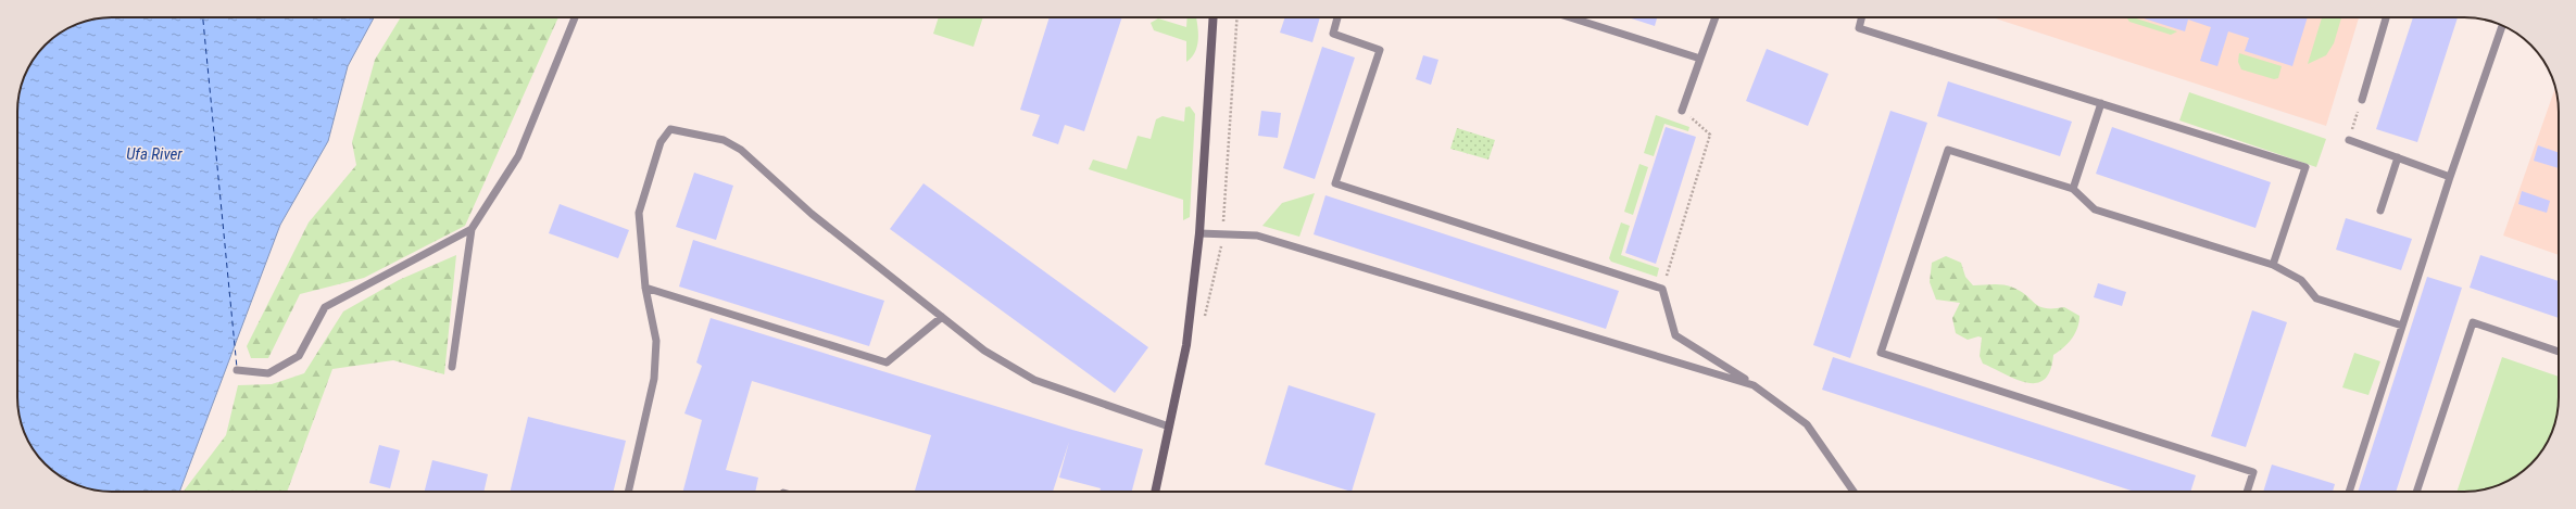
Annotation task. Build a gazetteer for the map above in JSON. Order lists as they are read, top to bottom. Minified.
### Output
{"water":["Ufa River"]}
